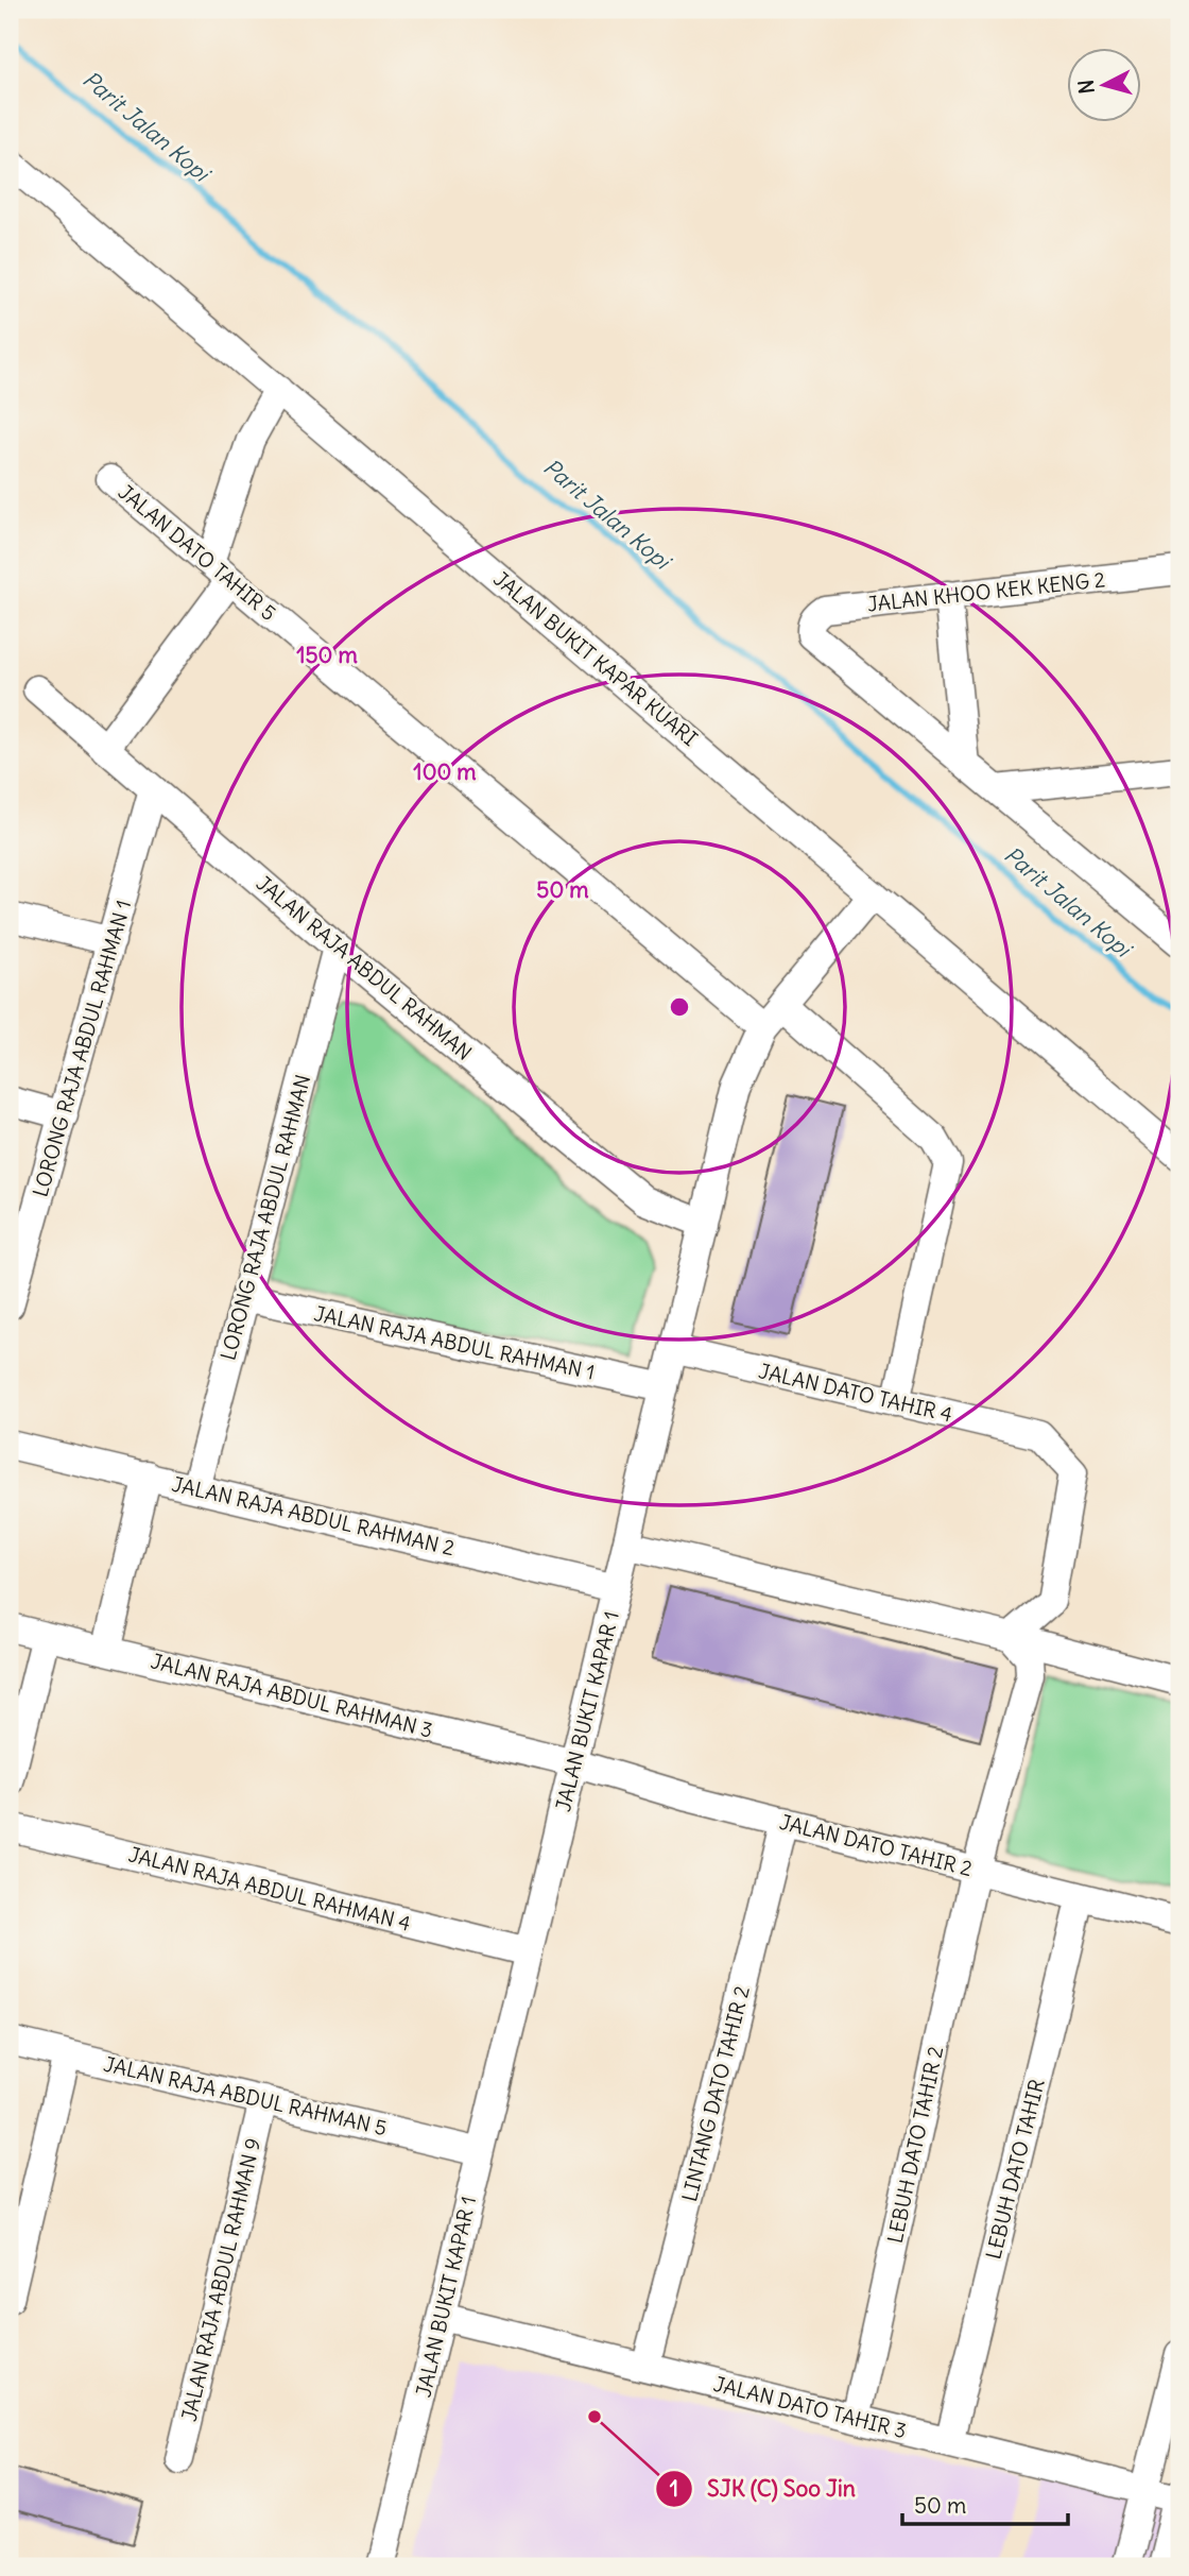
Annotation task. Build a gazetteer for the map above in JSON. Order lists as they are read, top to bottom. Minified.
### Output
{"streets":{"street":["JALAN DATO TAHIR 5","JALAN KHOO KEK KENG 2","JALAN BUKIT KAPAR KUARI","JALAN RAJA ABDUL RAHMAN","LORONG RAJA ABDUL RAHMAN 1","LORONG RAJA ABDUL RAHMAN","JALAN RAJA ABDUL RAHMAN 1","JALAN DATO TAHIR 4","JALAN RAJA ABDUL RAHMAN 2","JALAN RAJA ABDUL RAHMAN 3","JALAN BUKIT KAPAR 1","JALAN DATO TAHIR 2","JALAN RAJA ABDUL RAHMAN 4","LINTANG DATO TAHIR 2","JALAN RAJA ABDUL RAHMAN 5","LEBUH DATO TAHIR 2","LEBUH DATO TAHIR","JALAN RAJA ABDUL RAHMAN 9","JALAN DATO TAHIR 3"]},"crossings":[["JALAN DATO TAHIR 5","JALAN BUKIT KAPAR 1"],["JALAN BUKIT KAPAR KUARI","JALAN BUKIT KAPAR 1"],["JALAN RAJA ABDUL RAHMAN","LORONG RAJA ABDUL RAHMAN 1"],["JALAN RAJA ABDUL RAHMAN","LORONG RAJA ABDUL RAHMAN"],["JALAN RAJA ABDUL RAHMAN","JALAN BUKIT KAPAR 1"],["LORONG RAJA ABDUL RAHMAN","JALAN RAJA ABDUL RAHMAN 1"],["LORONG RAJA ABDUL RAHMAN","JALAN RAJA ABDUL RAHMAN 2"],["JALAN RAJA ABDUL RAHMAN 1","JALAN BUKIT KAPAR 1"],["JALAN DATO TAHIR 4","JALAN BUKIT KAPAR 1"],["JALAN DATO TAHIR 4","LEBUH DATO TAHIR 2"],["JALAN RAJA ABDUL RAHMAN 2","JALAN BUKIT KAPAR 1"],["JALAN RAJA ABDUL RAHMAN 3","JALAN BUKIT KAPAR 1"],["JALAN RAJA ABDUL RAHMAN 3","JALAN DATO TAHIR 2"],["JALAN BUKIT KAPAR 1","JALAN DATO TAHIR 2"],["JALAN BUKIT KAPAR 1","JALAN RAJA ABDUL RAHMAN 4"],["JALAN BUKIT KAPAR 1","JALAN RAJA ABDUL RAHMAN 5"],["JALAN BUKIT KAPAR 1","JALAN DATO TAHIR 3"],["JALAN DATO TAHIR 2","LINTANG DATO TAHIR 2"],["JALAN DATO TAHIR 2","LEBUH DATO TAHIR 2"],["JALAN DATO TAHIR 2","LEBUH DATO TAHIR"],["LINTANG DATO TAHIR 2","JALAN DATO TAHIR 3"],["JALAN RAJA ABDUL RAHMAN 5","JALAN RAJA ABDUL RAHMAN 9"],["LEBUH DATO TAHIR 2","JALAN DATO TAHIR 3"],["LEBUH DATO TAHIR","JALAN DATO TAHIR 3"]],"water":["Parit Jalan Kopi"],"places":["SJK (C) Soo Jin"],"scale_bar":"50 m","north":"left","rings":["150 m","100 m","50 m"]}
